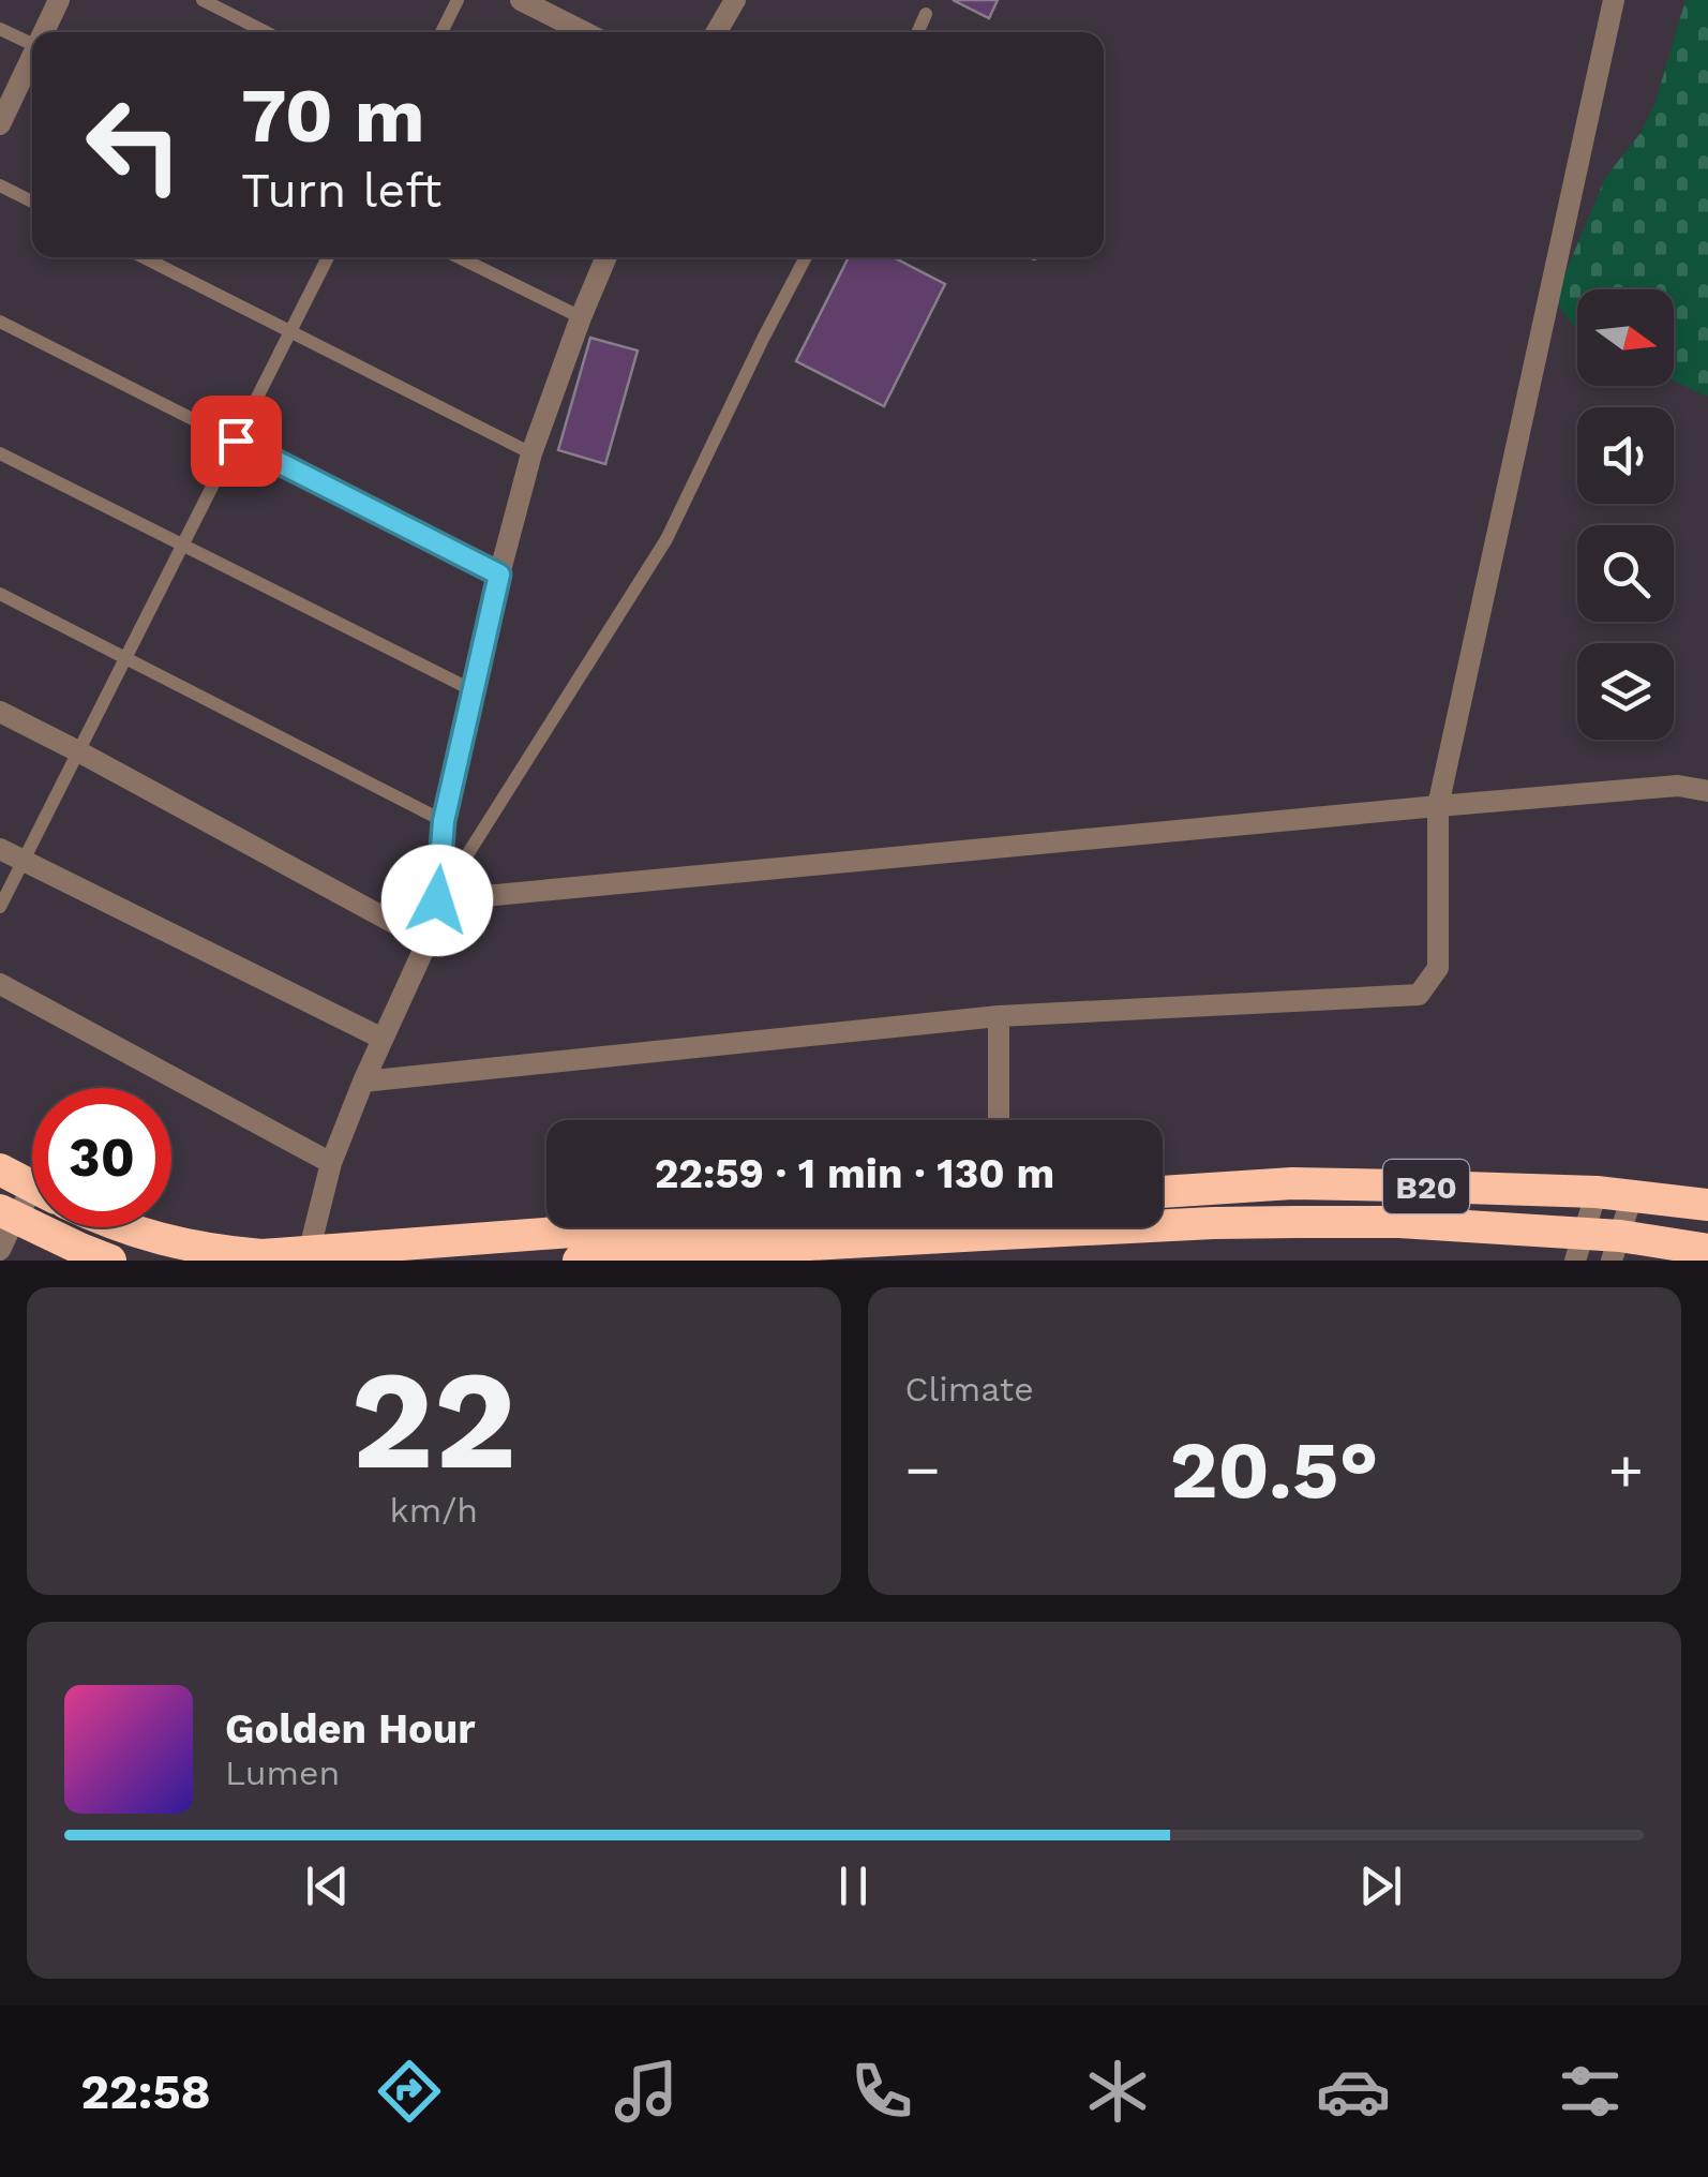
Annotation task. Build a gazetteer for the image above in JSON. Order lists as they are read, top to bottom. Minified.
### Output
{"streets":{"highway":["B20"]},"north":"right","page":{"turn":["70 m","Turn left"],"limit":"30","trip":"22:59 · 1 min · 130 m","tile":[["22","km/h"],"Climate"],"heat":["−","20.5°","+"],"song":["Golden Hour","Lumen"],"tabs":"22:58"}}
